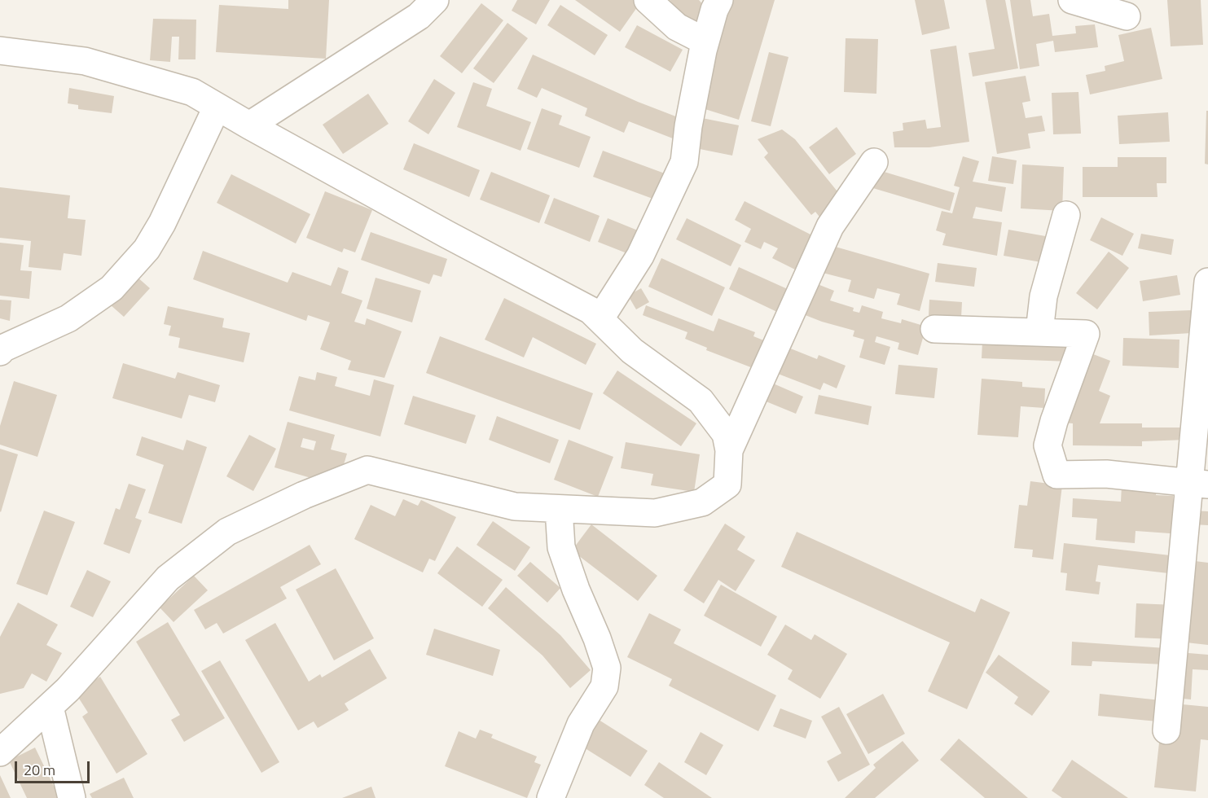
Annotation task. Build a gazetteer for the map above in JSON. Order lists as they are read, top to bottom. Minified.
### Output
{"scale_bar":"20 m"}
